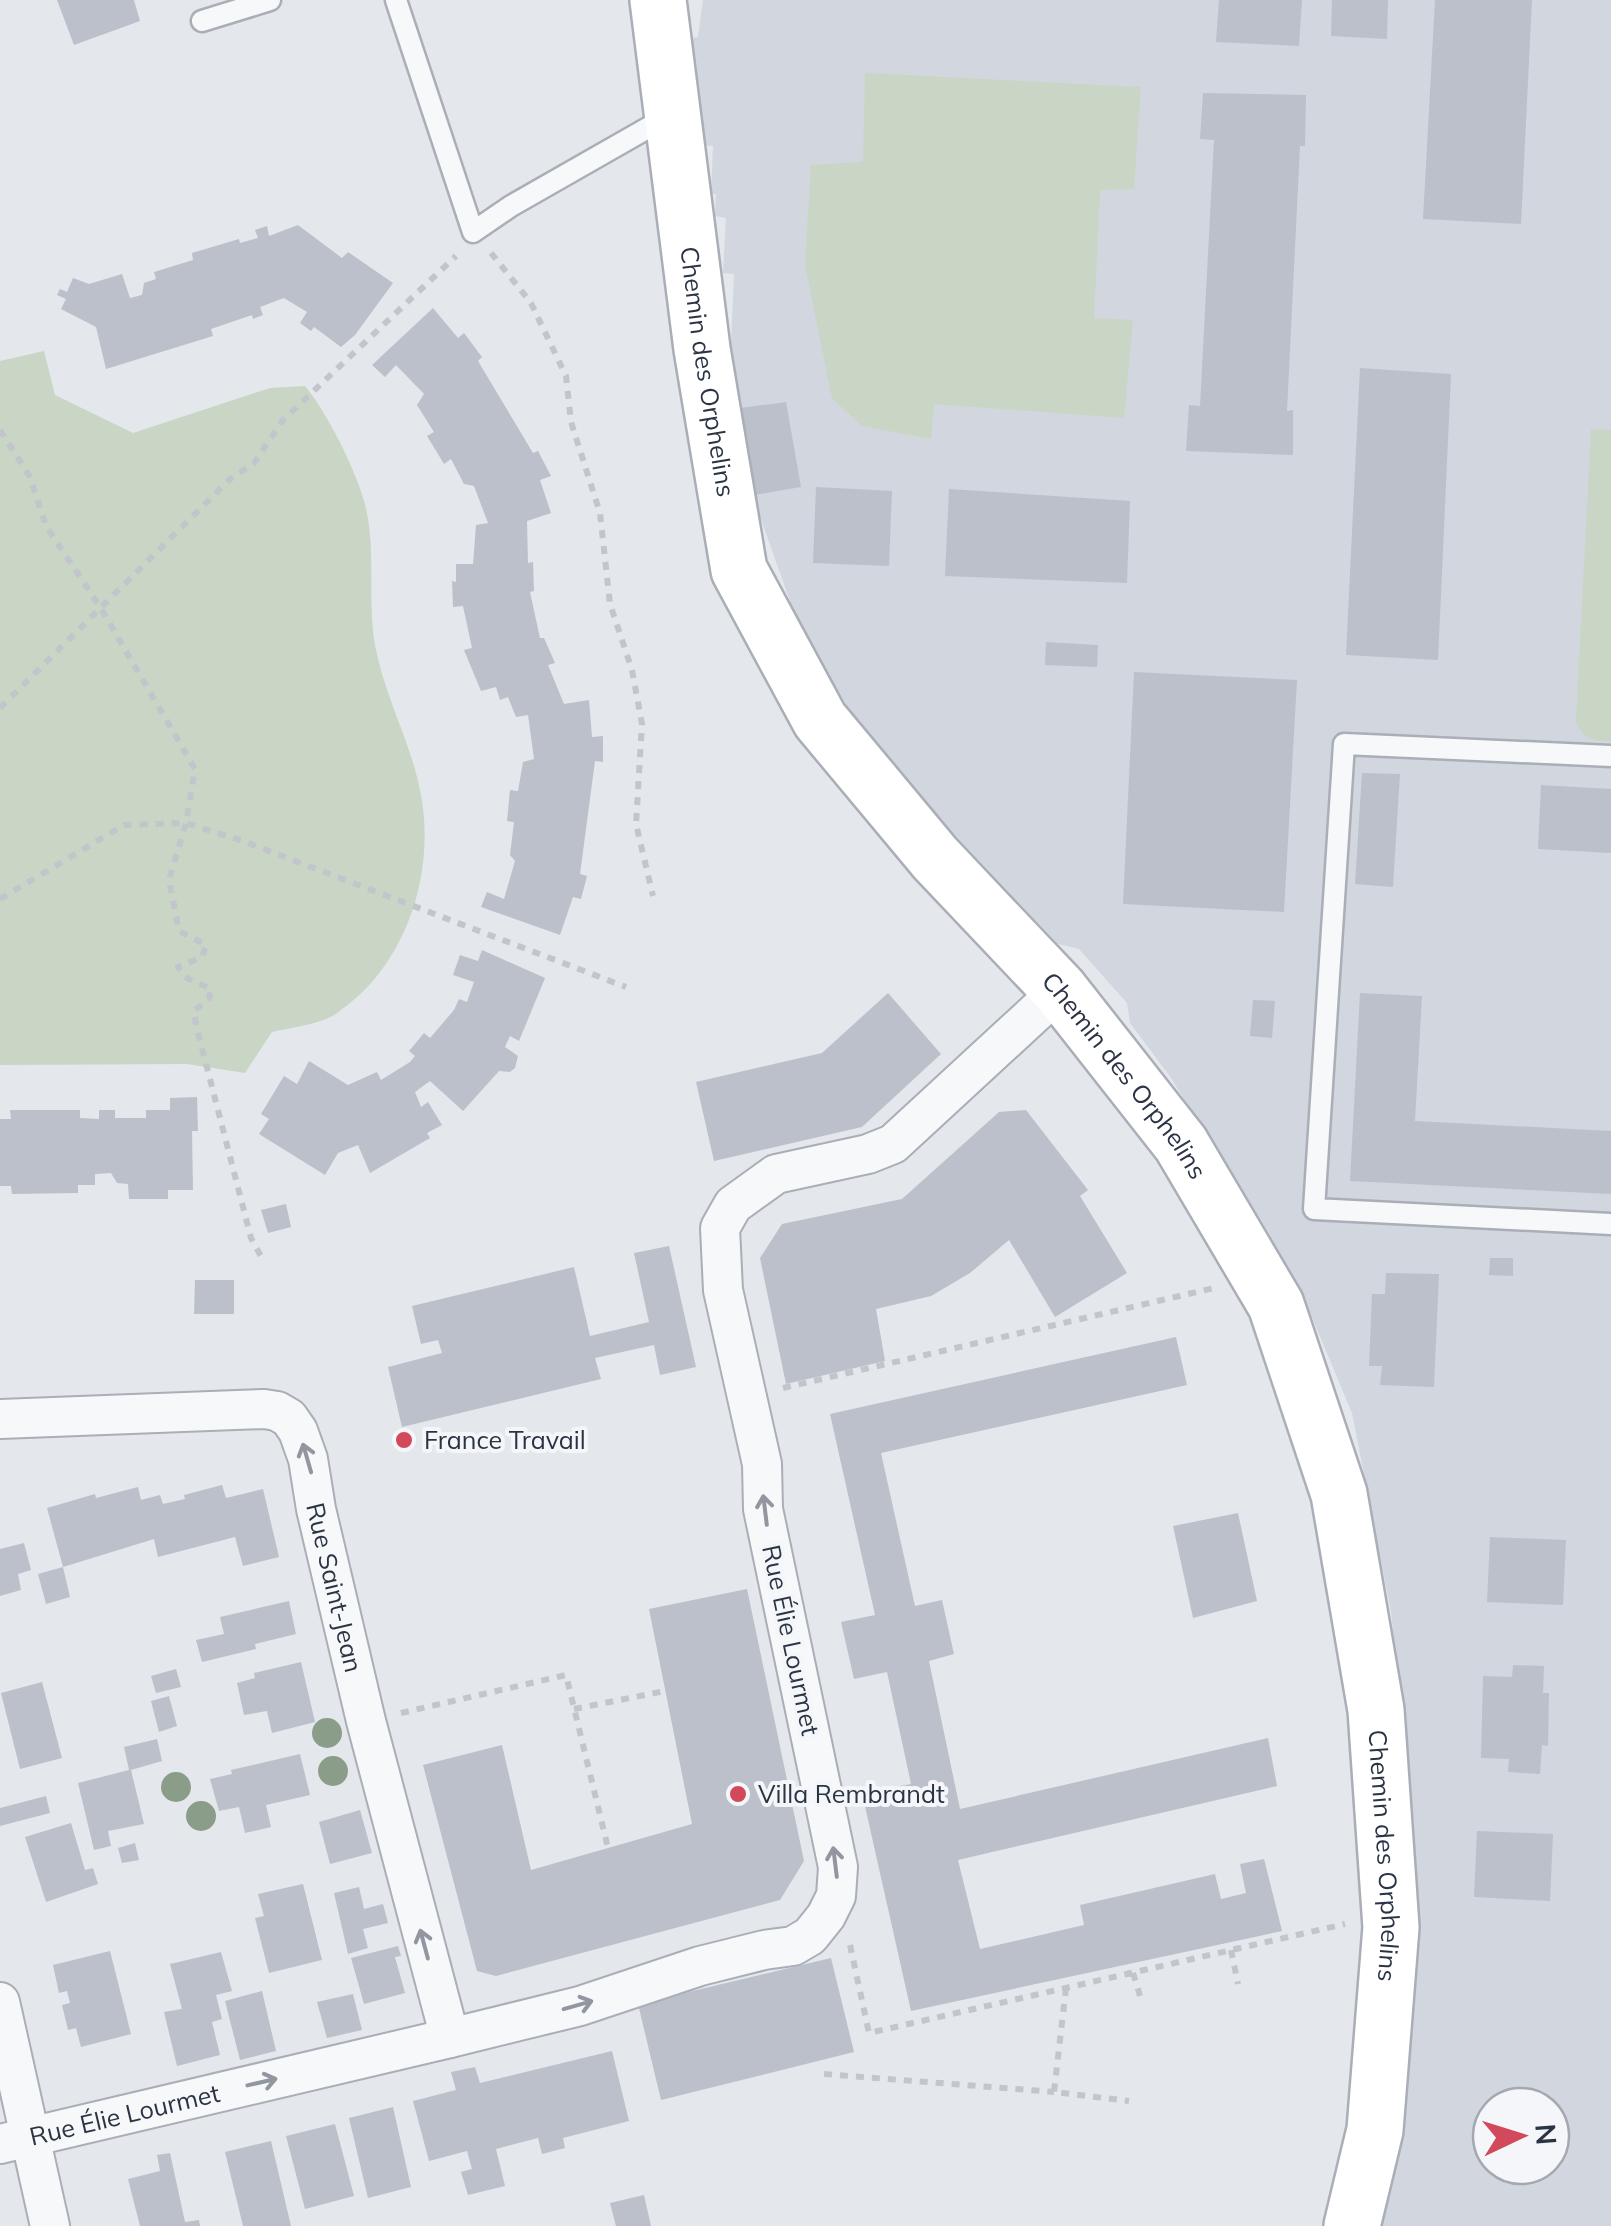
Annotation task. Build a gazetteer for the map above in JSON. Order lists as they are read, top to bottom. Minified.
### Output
{"streets":{"street":["Chemin des Orphelins","Rue Saint-Jean","Rue Élie Lourmet"]},"crossings":[["Chemin des Orphelins","Rue Élie Lourmet"],["Rue Saint-Jean","Rue Élie Lourmet"]],"one_way":["Rue Saint-Jean"],"places":["France Travail","Villa Rembrandt"],"north":"right"}
